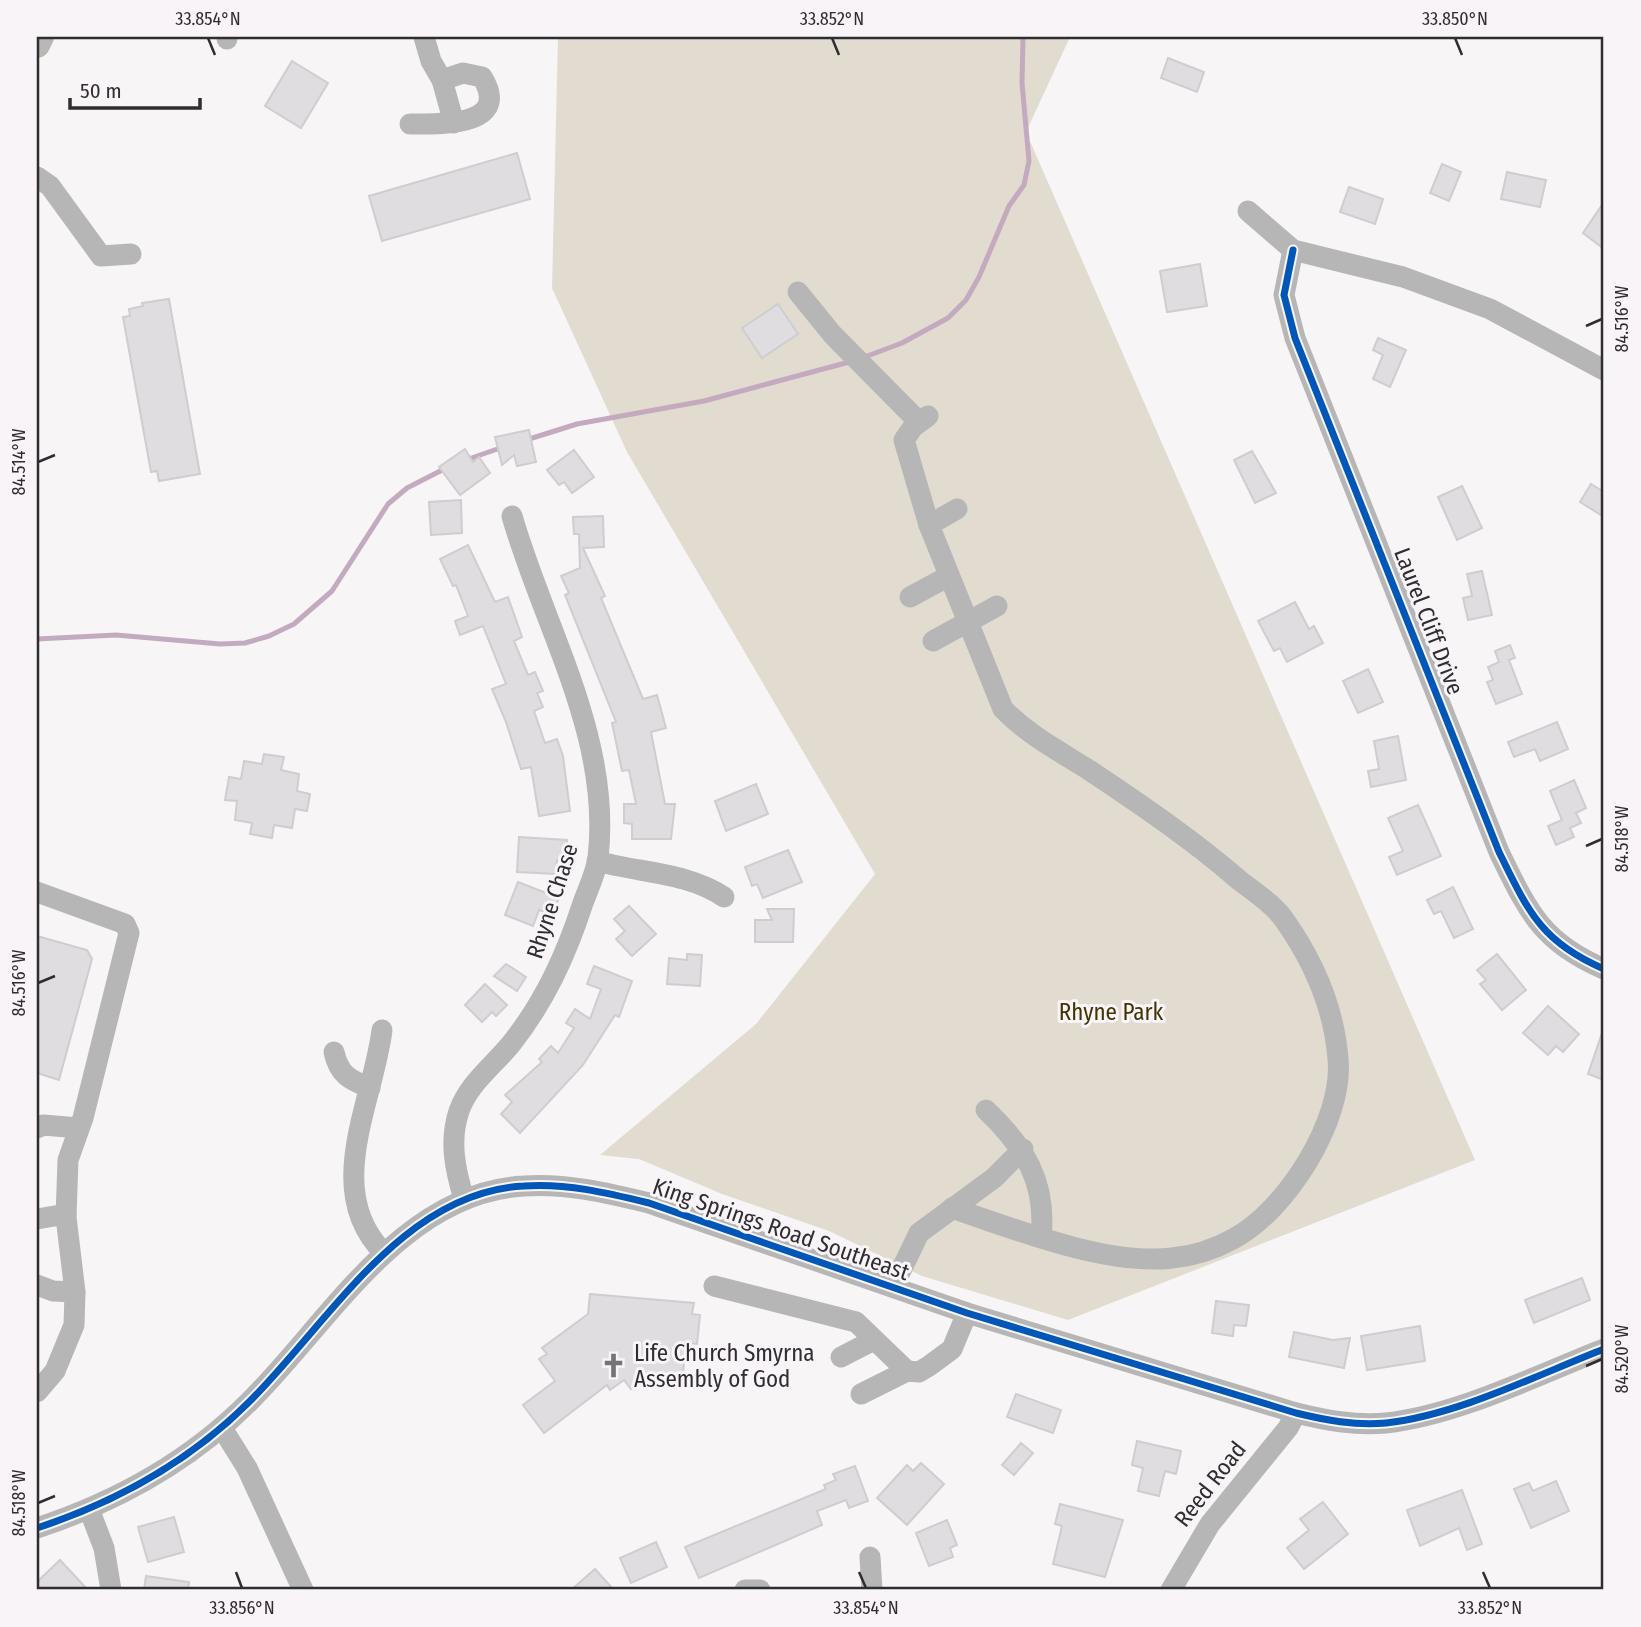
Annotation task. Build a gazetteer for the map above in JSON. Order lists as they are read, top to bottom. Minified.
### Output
{"streets":{"street":["Laurel Cliff Drive","Rhyne Chase","King Springs Road Southeast","Reed Road"]},"crossings":[["Rhyne Chase","King Springs Road Southeast"],["King Springs Road Southeast","Reed Road"]],"parks":["Rhyne Park"],"places":{"church":["Life Church Smyrna Assembly of God"]},"scale_bar":"50 m","coordinates":["33.854°N","33.852°N","33.850°N","84.516°W","84.514°W","84.518°W","84.520°W","33.856°N"]}
